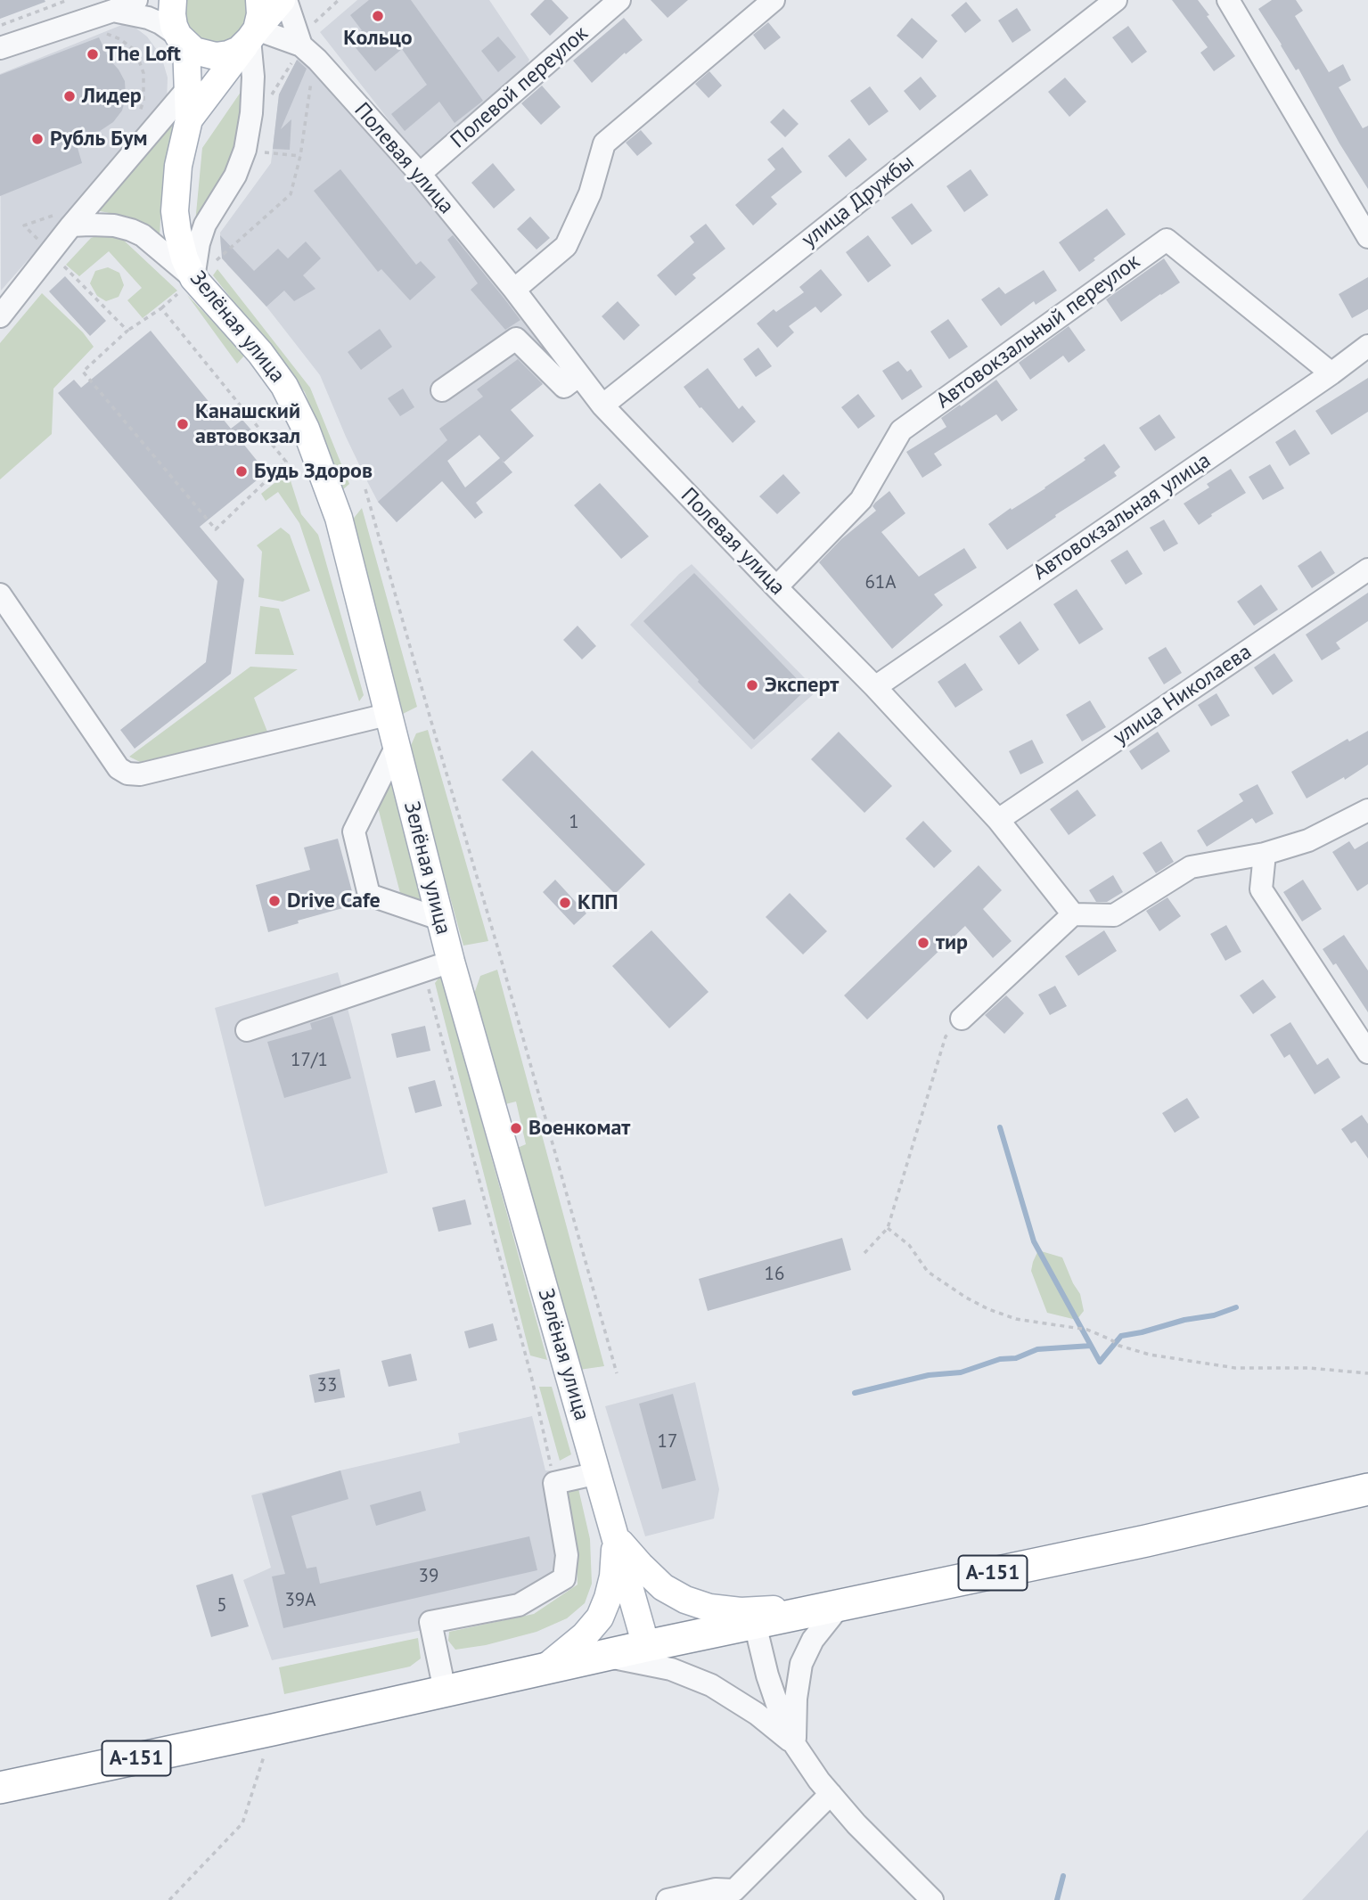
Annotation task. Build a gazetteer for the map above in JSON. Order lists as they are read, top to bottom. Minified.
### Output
{"streets":{"highway":["А-151"],"main road":["Зелёная улица"],"street":["Полевой переулок","Полевая улица","улица Дружбы","Автовокзальный переулок","Автовокзальная улица","улица Николаева"]},"crossings":[["Полевой переулок","Полевая улица"],["Полевая улица","улица Дружбы"],["Полевая улица","Зелёная улица"],["Полевая улица","Автовокзальный переулок"],["Полевая улица","Автовокзальная улица"],["Полевая улица","улица Николаева"],["Зелёная улица","А-151"],["Автовокзальный переулок","Автовокзальная улица"]],"places":["Кольцо","The Loft","Лидер","Рубль Бум","Канашский автовокзал","Будь Здоров","Эксперт","Drive Cafe","КПП","тир","Военкомат"],"house_numbers":["61А","1","17/1","16","33","17","39","39А","5"]}
